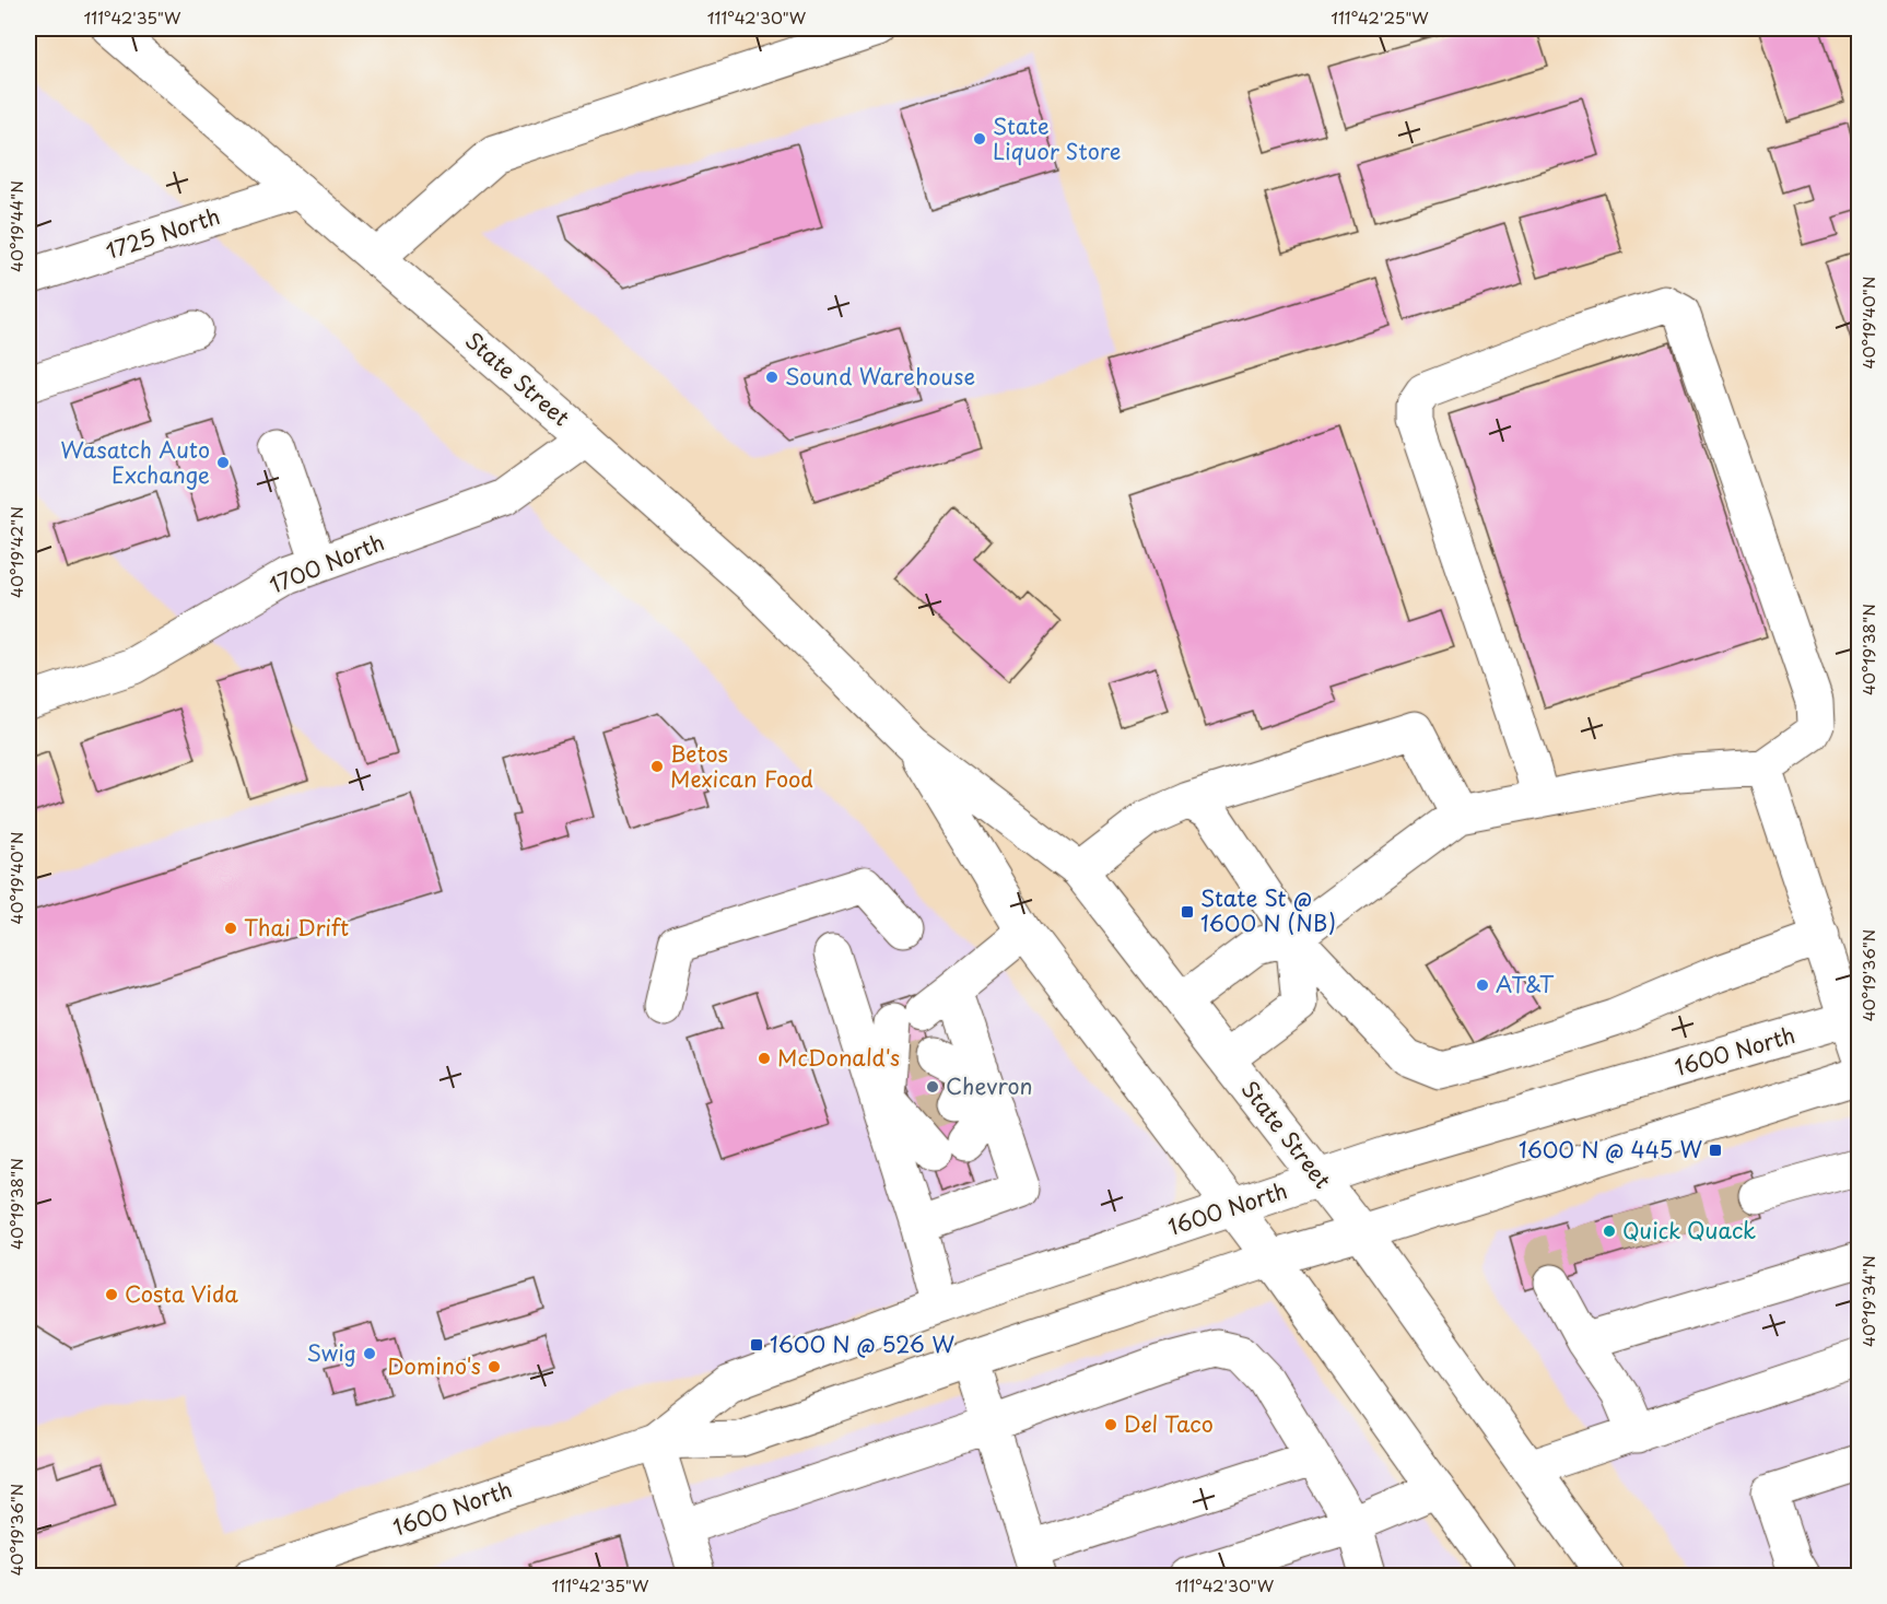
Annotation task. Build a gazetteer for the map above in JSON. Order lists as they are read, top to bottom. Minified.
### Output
{"streets":{"main road":["1725 North","State Street","1700 North","1600 North"]},"crossings":[["1725 North","State Street"],["State Street","1700 North"],["State Street","1600 North"]],"places":{"other":["State Liquor Store","Sound Warehouse","Wasatch Auto Exchange","Betos Mexican Food","Thai Drift","AT&T","McDonald's","Chevron","Quick Quack","Costa Vida","Swig","Domino's","Del Taco"],"transit":["State St @ 1600 N (NB)","1600 N @ 445 W","1600 N @ 526 W"]},"coordinates":["111°42'35\"W","111°42'30\"W","111°42'25\"W","40°19'44\"N","40°19'40\"N","40°19'42\"N","40°19'38\"N","40°19'36\"N","40°19'34\"N"]}
